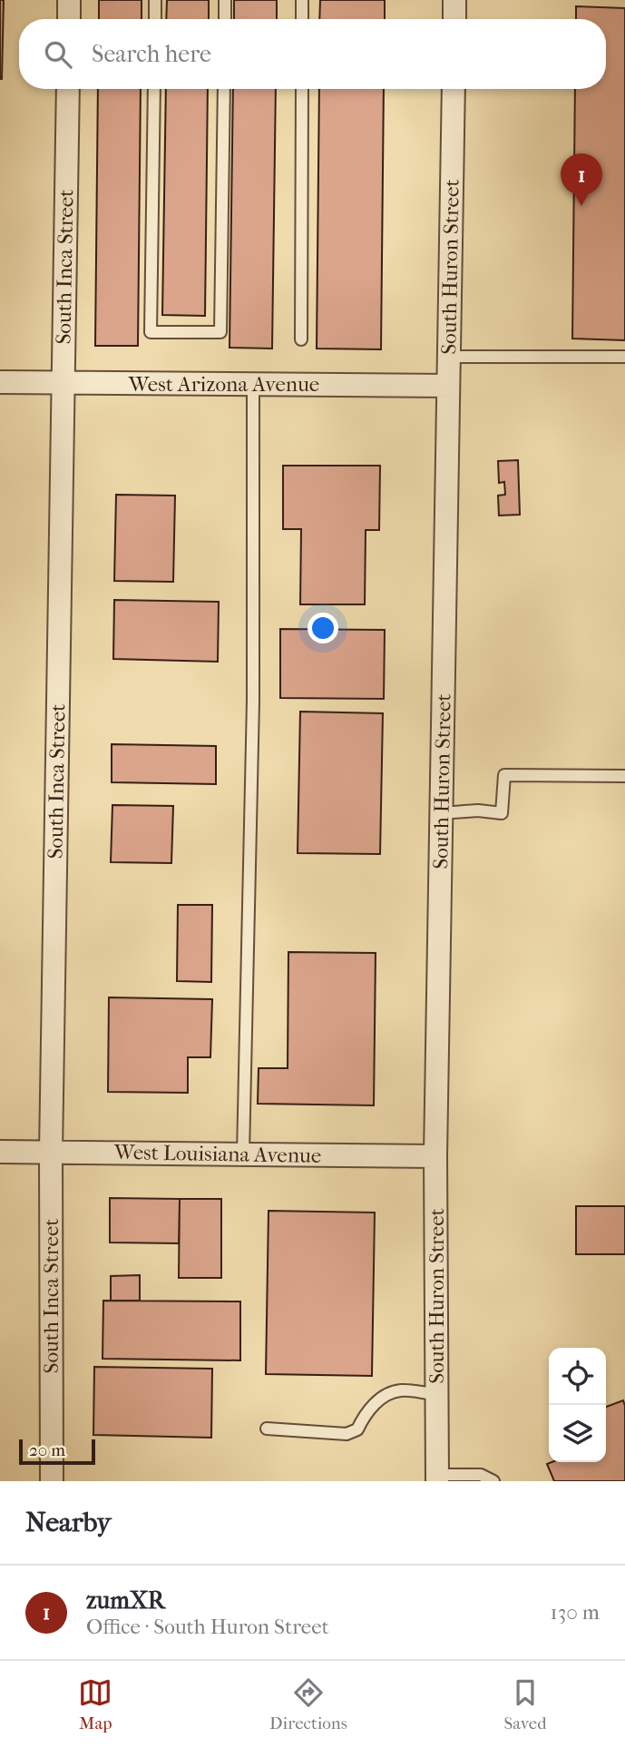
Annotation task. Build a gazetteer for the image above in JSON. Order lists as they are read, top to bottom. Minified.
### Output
{"streets":{"street":["South Inca Street","South Huron Street","West Arizona Avenue","West Louisiana Avenue"]},"crossings":[["South Inca Street","West Arizona Avenue"],["South Inca Street","West Louisiana Avenue"],["South Huron Street","West Arizona Avenue"],["South Huron Street","West Louisiana Avenue"]],"scale_bar":"20 m","page":{"search":"Search here","pins":"1","scale":"20 m","heading":"Nearby","list":[{"mark":"1","name":"zumXR","note":"Office · South Huron Street","value":"130 m"}],"nav":["Map","Directions","Saved"]}}
